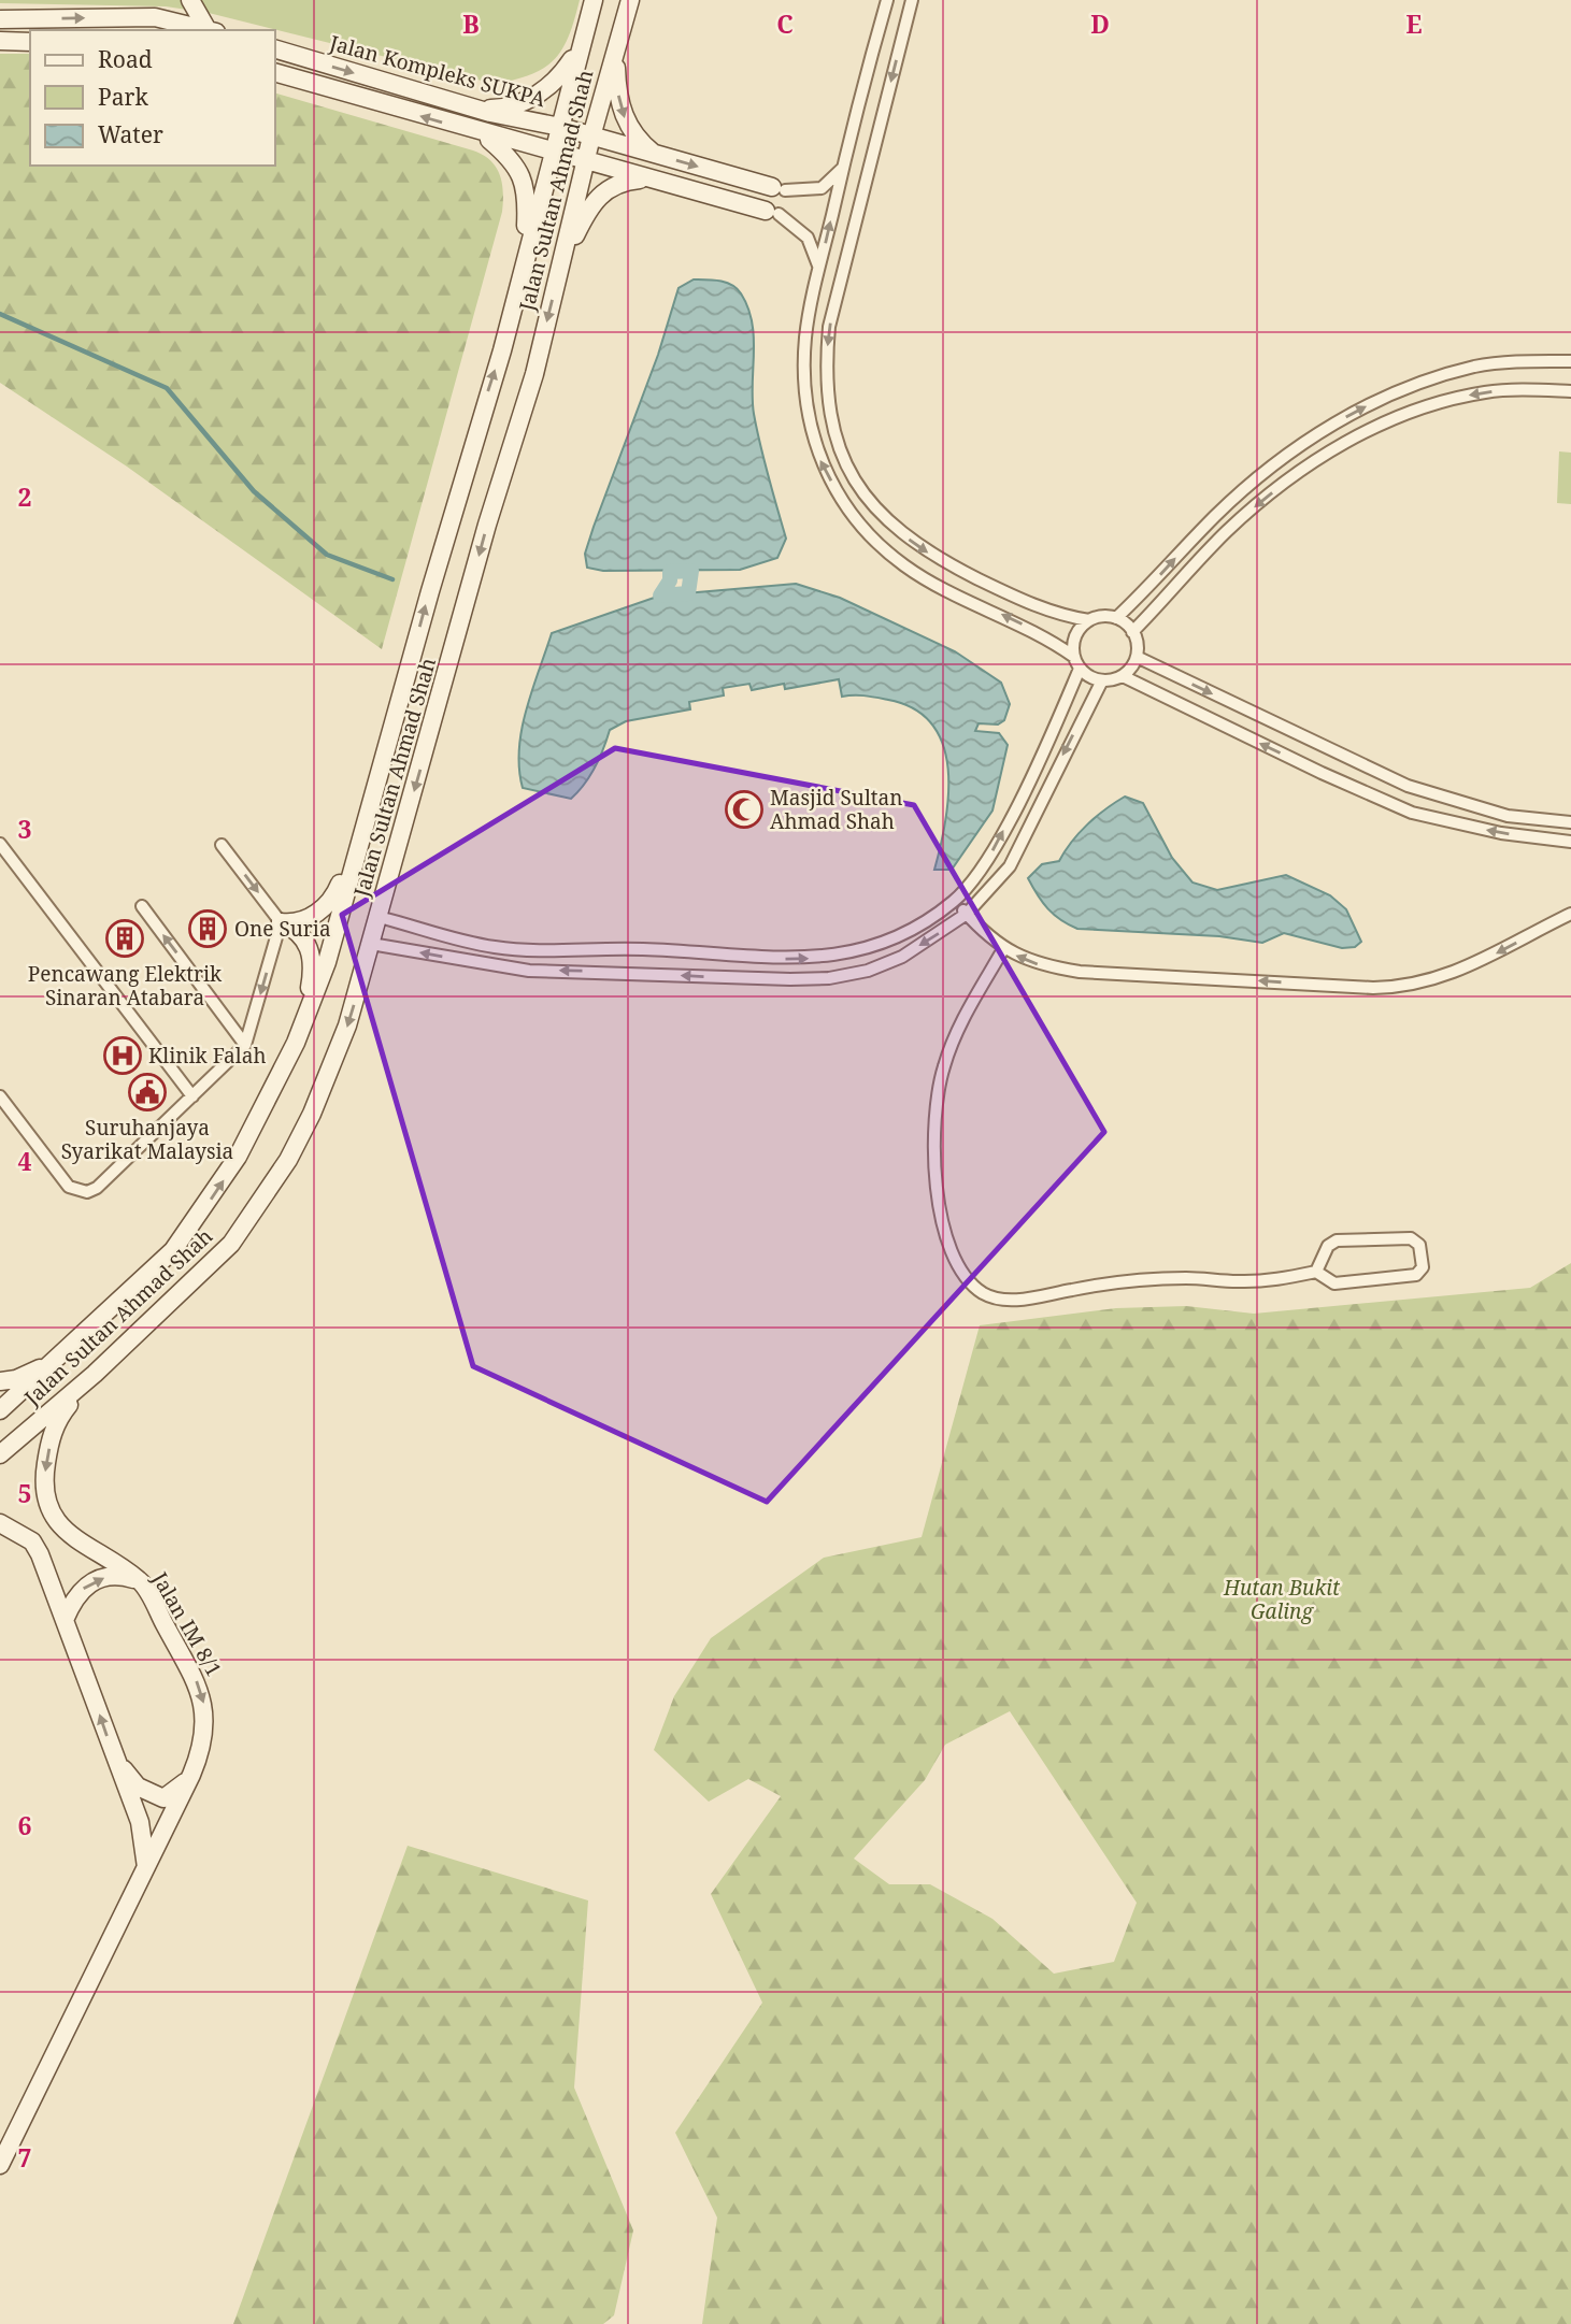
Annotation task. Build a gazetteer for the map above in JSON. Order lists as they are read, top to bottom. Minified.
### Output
{"streets":{"main road":["Jalan Kompleks SUKPA","Jalan Sultan Ahmad Shah","Jalan IM 8/1"]},"crossings":[["Jalan Kompleks SUKPA","Jalan Sultan Ahmad Shah"],["Jalan Sultan Ahmad Shah","Jalan IM 8/1"]],"one_way":["Jalan IM 8/1"],"parks":["Hutan Bukit Galing"],"places":{"mosque":["Masjid Sultan Ahmad Shah"],"building":["One Suria","Pencawang Elektrik Sinaran Atabara"],"hospital":["Klinik Falah"],"public building":["Suruhanjaya Syarikat Malaysia"]},"legend":["Road","Park","Water"],"grid":{"columns":["B","C","D","E"],"rows":["2","3","4","5","6","7"]}}
